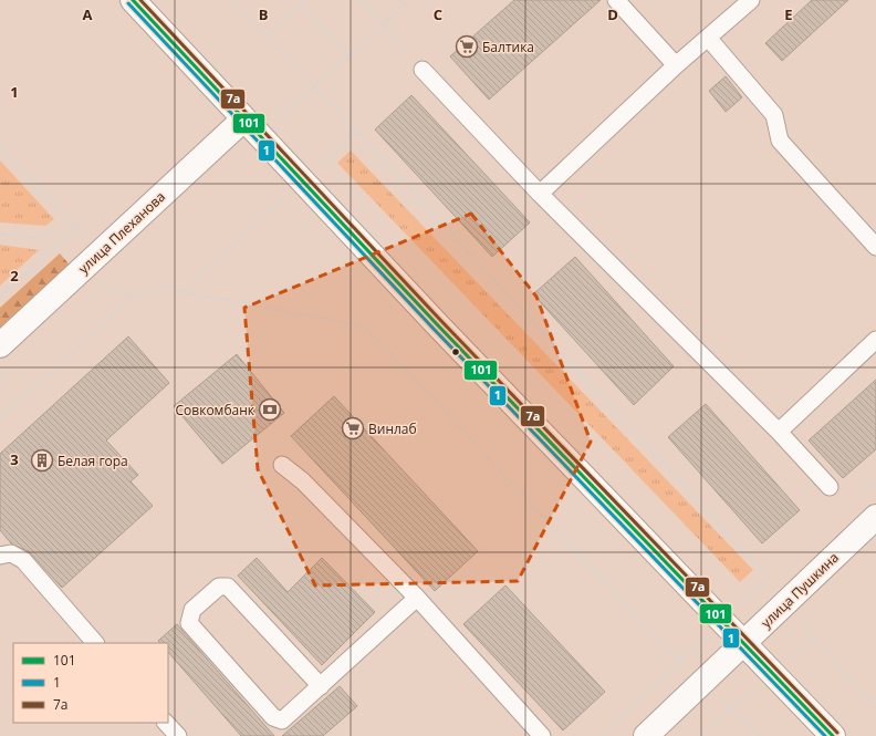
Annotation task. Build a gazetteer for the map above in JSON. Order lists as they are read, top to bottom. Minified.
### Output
{"streets":{"main road":["улица Плеханова","улица Пушкина"]},"places":{"supermarket":["Балтика","Винлаб"],"bank":["Совкомбанк"],"building":["Белая гора"]},"lines":["transit line 101","transit line 7а","transit line 1"],"legend":["101","1","7а"],"grid":{"columns":["A","B","C","D","E"],"rows":["1","2","3"]}}
